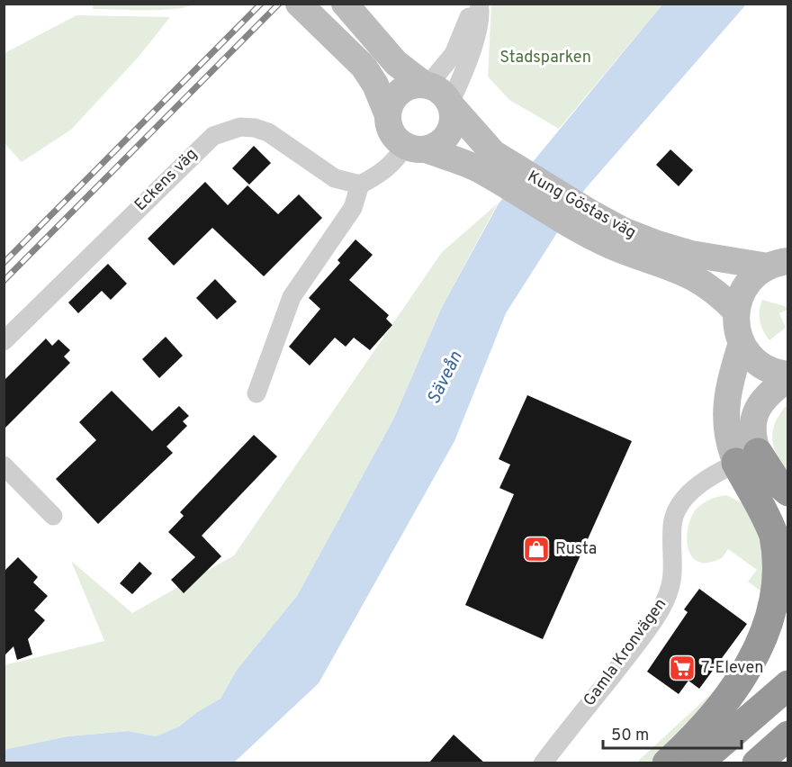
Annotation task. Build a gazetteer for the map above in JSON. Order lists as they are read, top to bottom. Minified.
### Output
{"streets":{"main road":["Kung Göstas väg"],"street":["Eckens väg","Gamla Kronvägen"]},"water":["Säveån"],"parks":["Stadsparken"],"places":{"shop":["Rusta"],"supermarket":["7-Eleven"]},"scale_bar":"50 m"}
